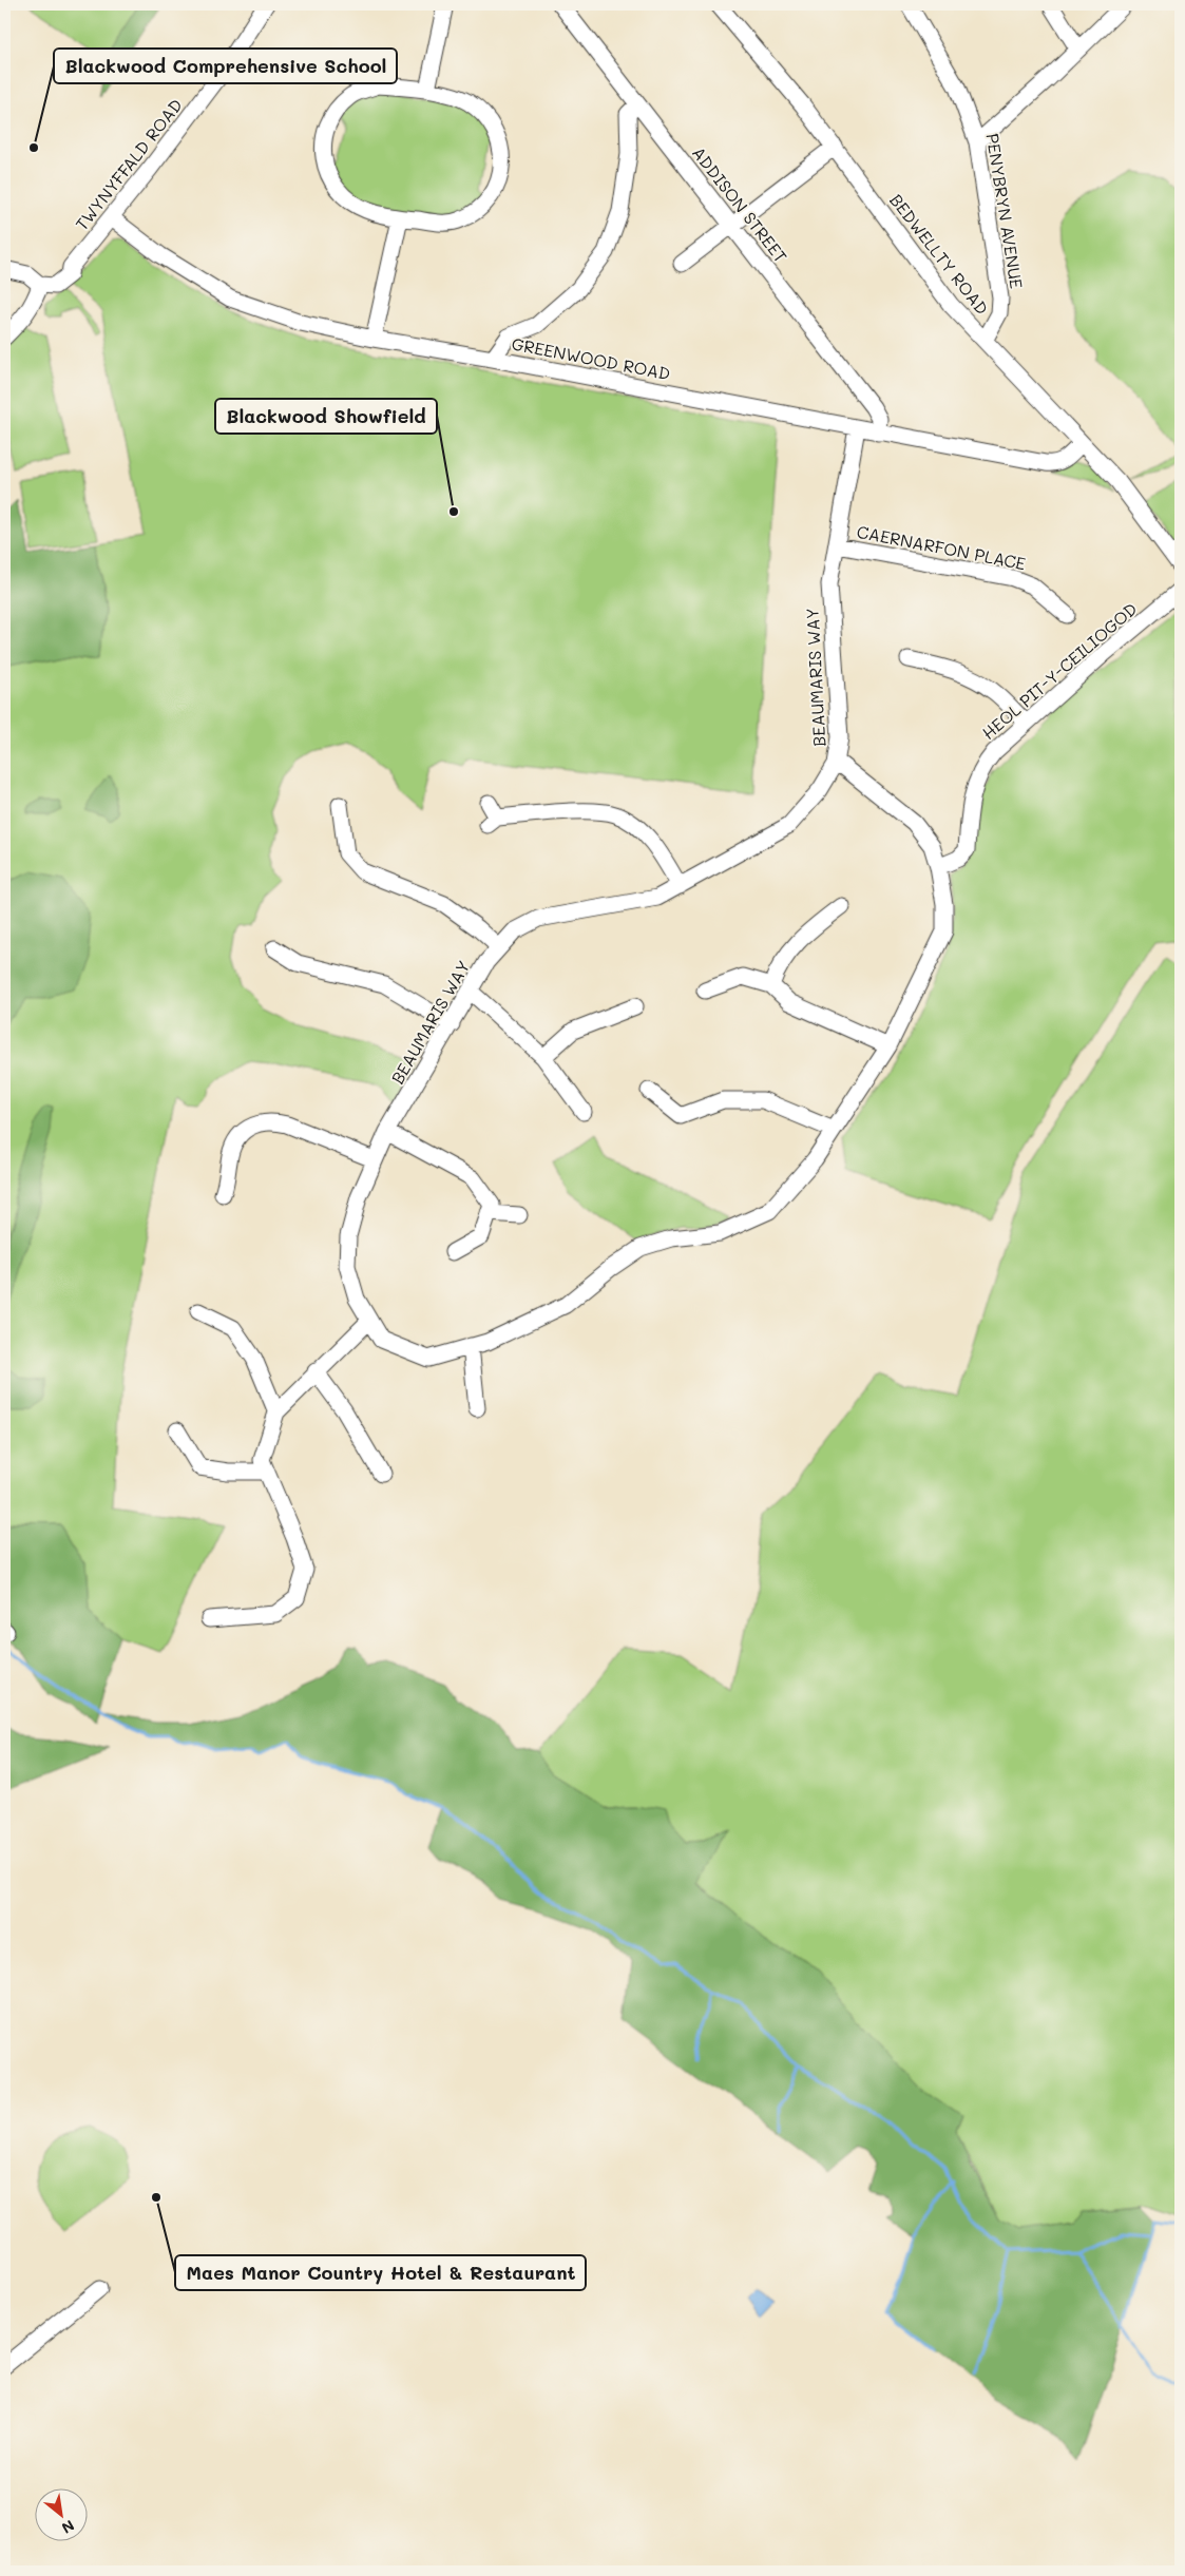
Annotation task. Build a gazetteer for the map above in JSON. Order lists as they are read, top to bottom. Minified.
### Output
{"streets":{"street":["TWYNYFFALD ROAD","ADDISON STREET","PENYBRYN AVENUE","BEDWELLTY ROAD","GREENWOOD ROAD","CAERNARFON PLACE","HEOL PIT-Y-CEILIOGOD","BEAUMARIS WAY"]},"crossings":[["TWYNYFFALD ROAD","GREENWOOD ROAD"],["ADDISON STREET","GREENWOOD ROAD"],["PENYBRYN AVENUE","BEDWELLTY ROAD"],["BEDWELLTY ROAD","GREENWOOD ROAD"],["GREENWOOD ROAD","BEAUMARIS WAY"],["CAERNARFON PLACE","BEAUMARIS WAY"]],"places":["Blackwood Comprehensive School","Blackwood Showfield","Maes Manor Country Hotel & Restaurant"],"north":"bottom right"}
